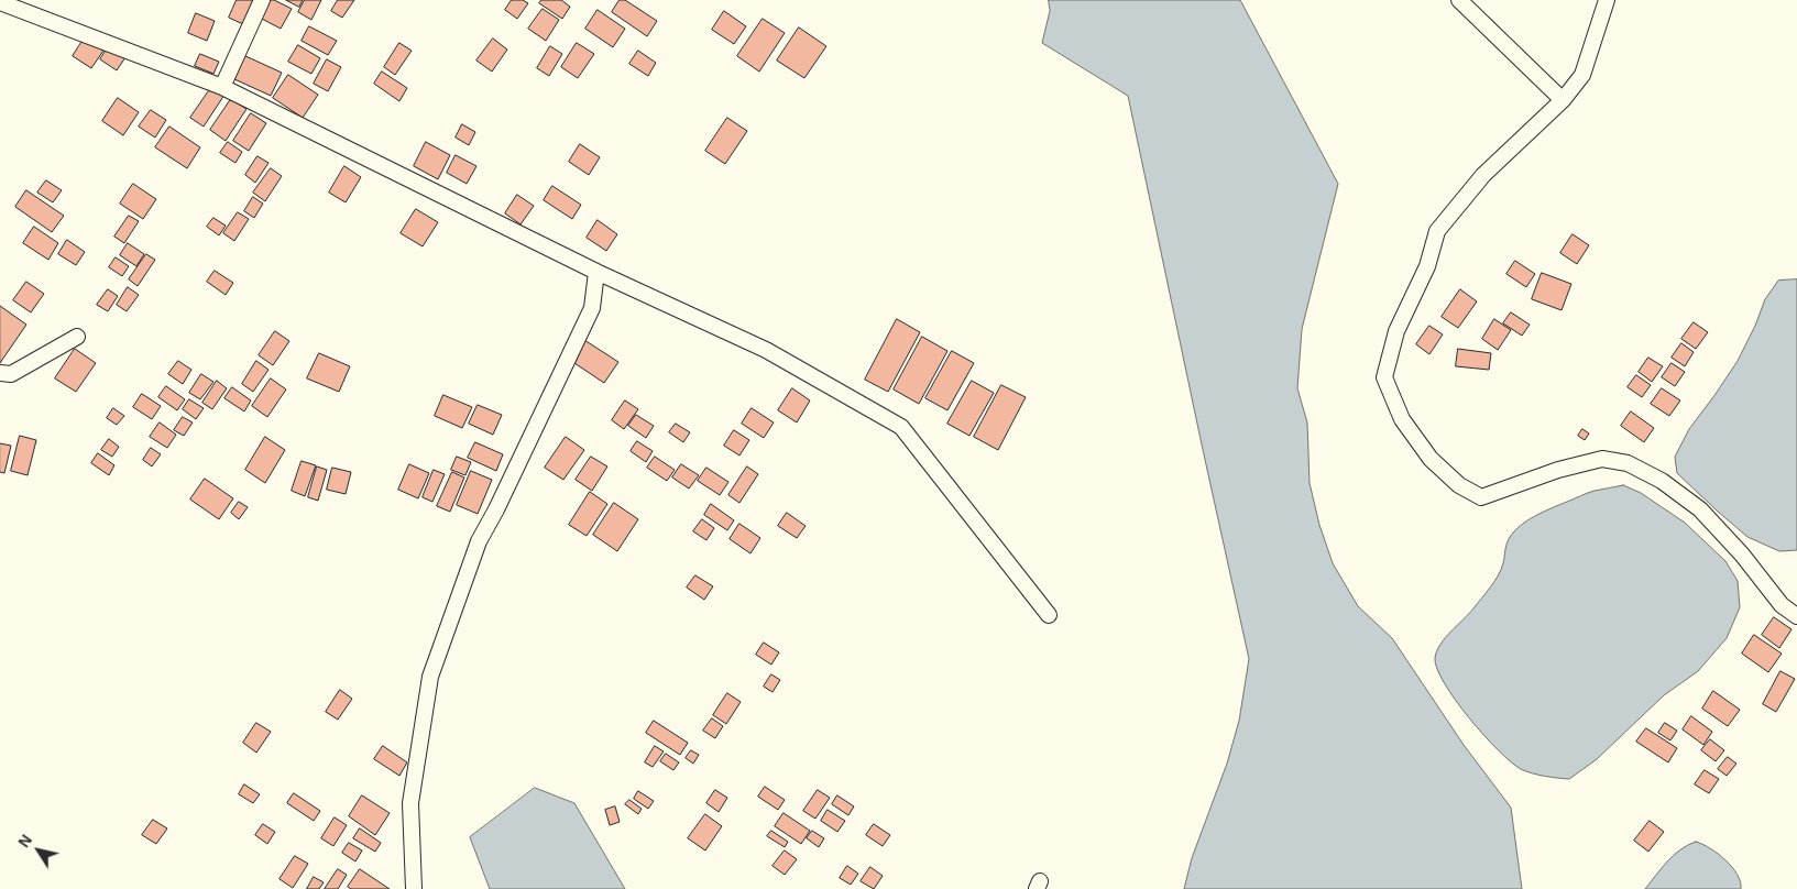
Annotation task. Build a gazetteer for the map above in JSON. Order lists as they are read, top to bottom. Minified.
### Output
{"north":"top left"}
